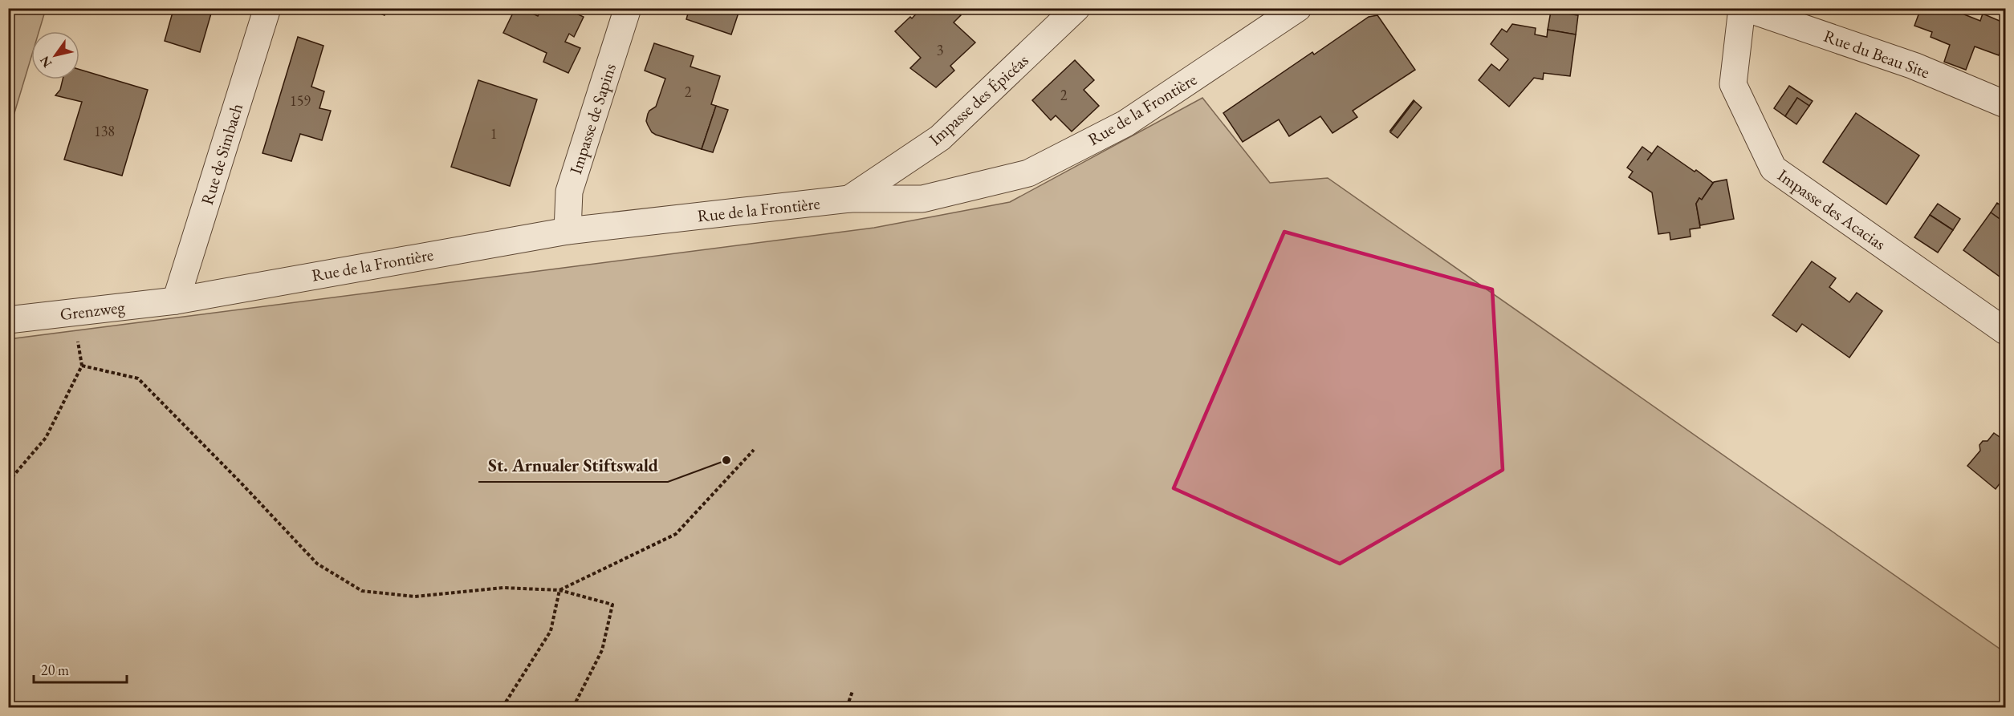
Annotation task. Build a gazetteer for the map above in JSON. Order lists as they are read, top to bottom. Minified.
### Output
{"streets":{"street":["Rue du Beau Site","Impasse des Épicéas","Rue de la Frontière","Impasse de Sapins","Rue de Simbach","Impasse des Acacias","Grenzweg"]},"crossings":[["Impasse des Épicéas","Rue de la Frontière"],["Rue de la Frontière","Impasse de Sapins"],["Rue de la Frontière","Rue de Simbach"],["Rue de la Frontière","Grenzweg"],["Rue de Simbach","Grenzweg"]],"places":["St. Arnualer Stiftswald"],"house_numbers":["3","2","2","159","138","1"],"scale_bar":"20 m","north":"bottom left"}
